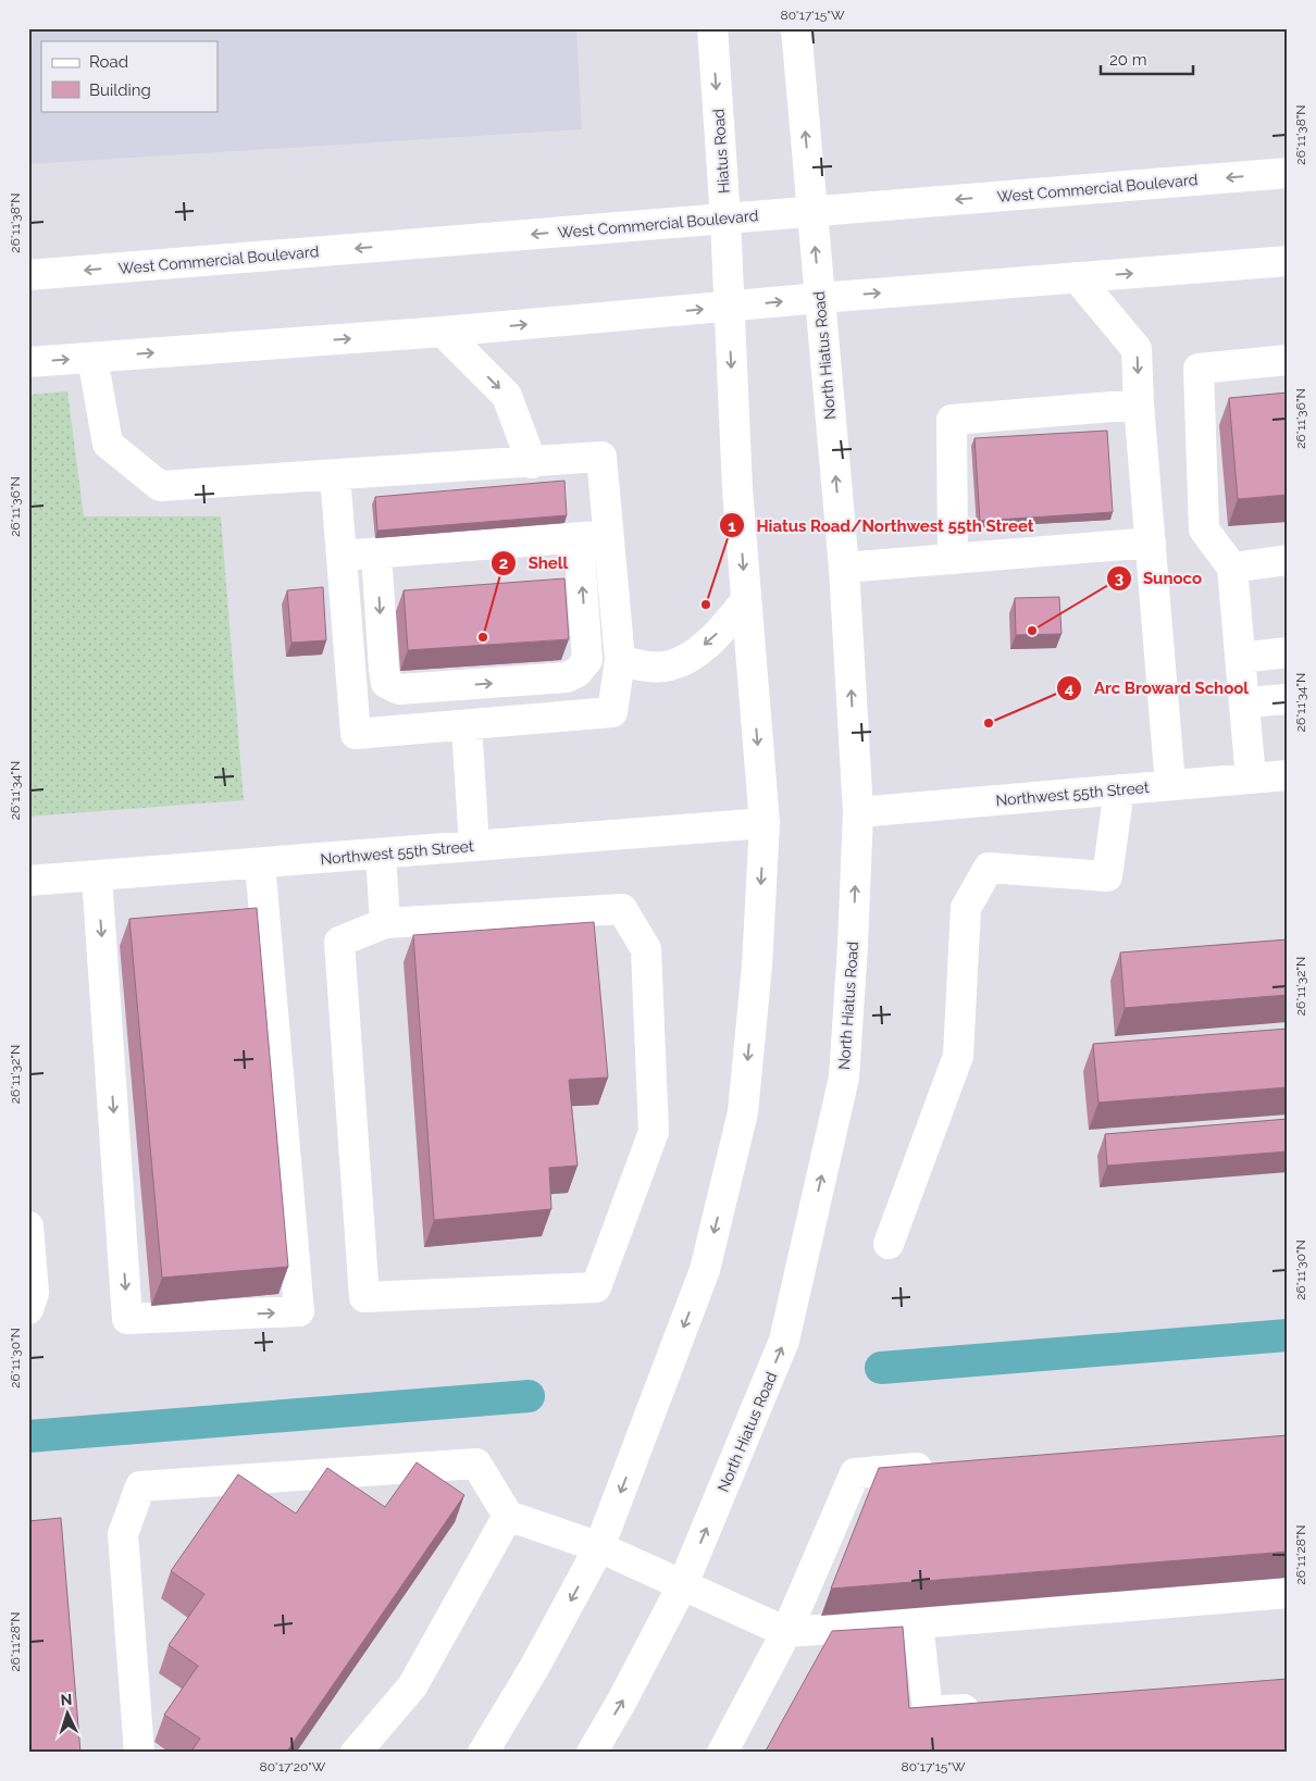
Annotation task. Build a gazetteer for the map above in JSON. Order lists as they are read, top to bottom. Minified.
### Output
{"streets":{"main road":["Hiatus Road","West Commercial Boulevard","North Hiatus Road","Northwest 55th Street"]},"crossings":[["Hiatus Road","West Commercial Boulevard"],["West Commercial Boulevard","North Hiatus Road"],["North Hiatus Road","Northwest 55th Street"]],"places":["Hiatus Road/Northwest 55th Street","Sunoco","Shell","Arc Broward School"],"legend":["Road","Building"],"scale_bar":"20 m","north":"top","coordinates":["80°17'15\"W","26°11'38\"N","26°11'36\"N","26°11'34\"N","26°11'32\"N","26°11'30\"N","26°11'28\"N","80°17'20\"W"]}
